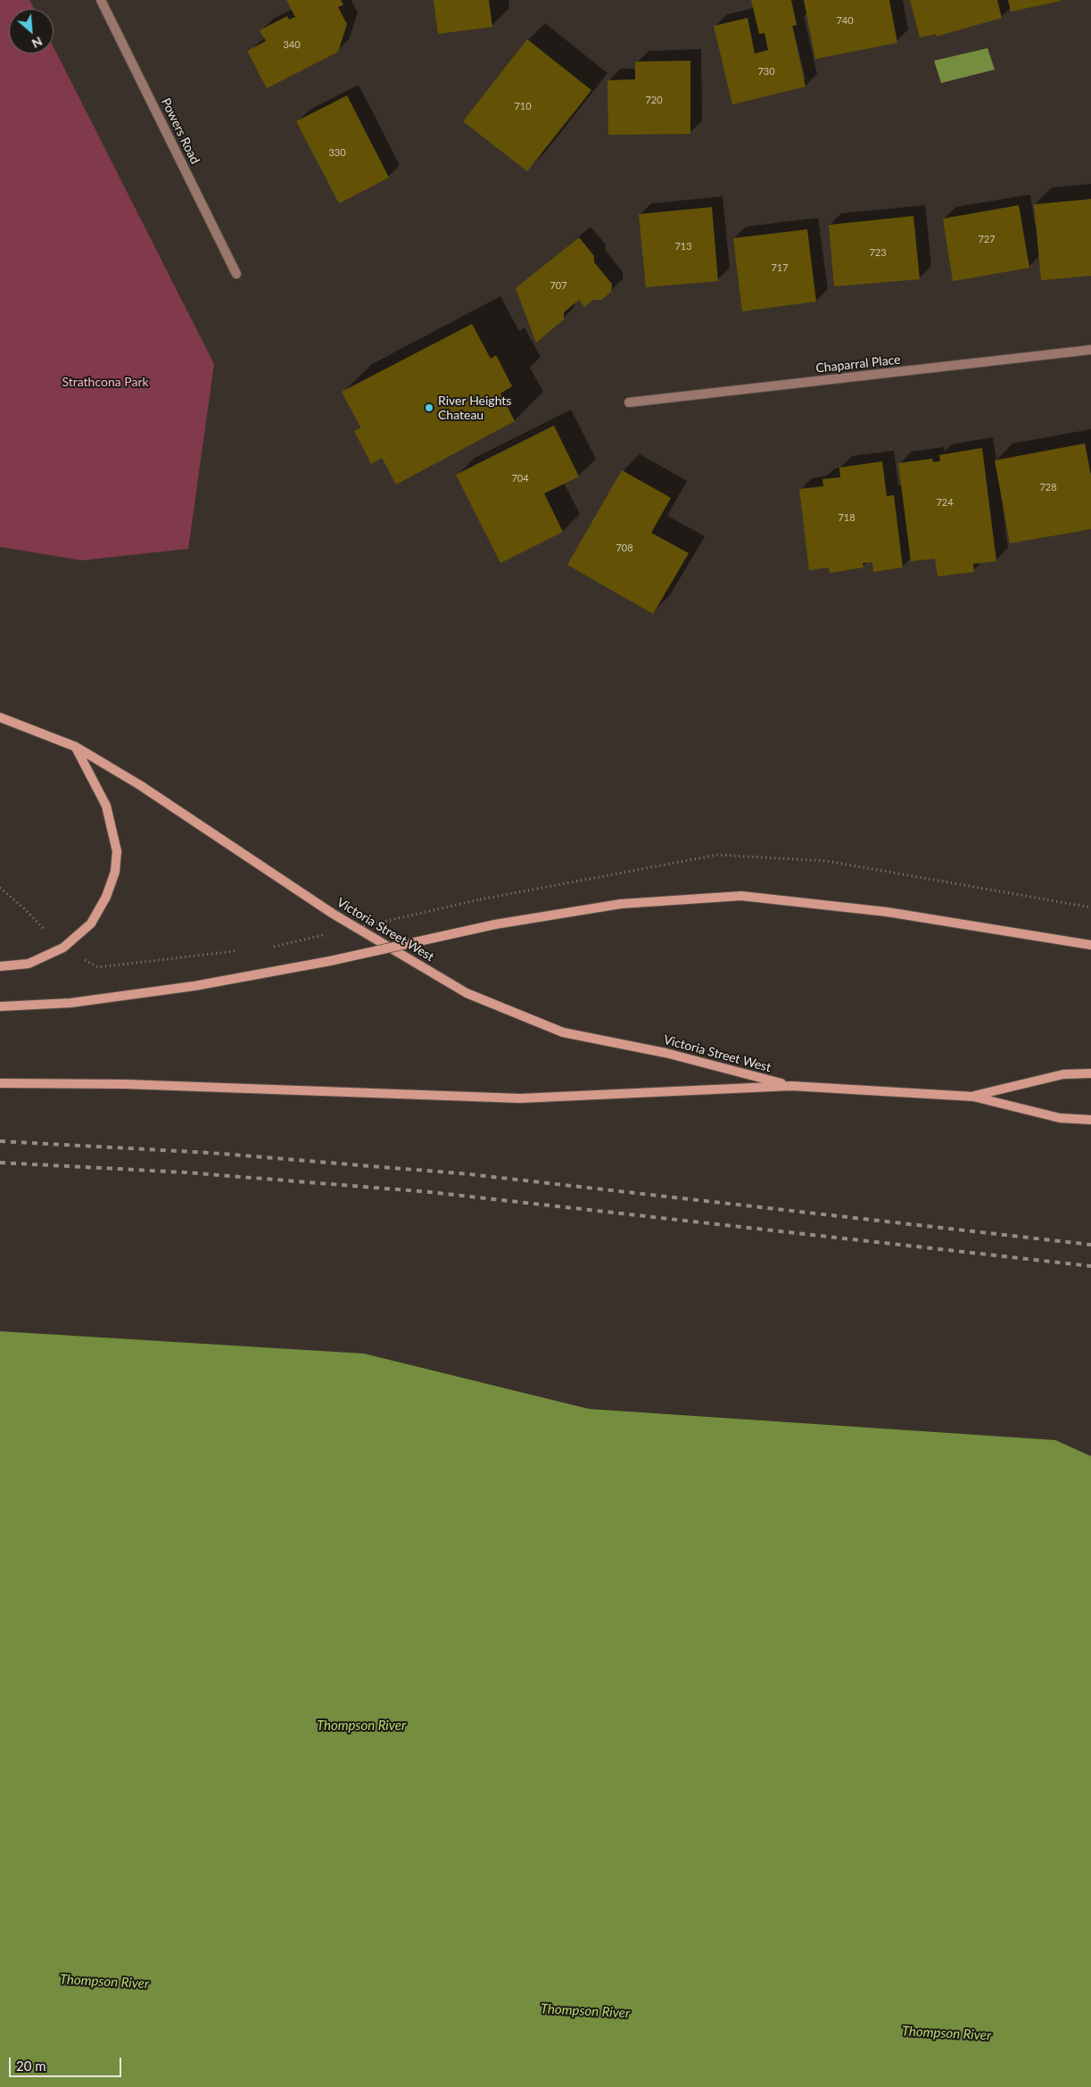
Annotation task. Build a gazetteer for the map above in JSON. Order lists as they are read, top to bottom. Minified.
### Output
{"streets":{"main road":["Victoria Street West"],"street":["Powers Road","Chaparral Place"]},"water":["Thompson River"],"parks":["Strathcona Park"],"places":["River Heights Chateau"],"house_numbers":["740","340","730","720","710","330","727","713","723","717","707","704","728","724","718","708"],"scale_bar":"20 m","north":"bottom right"}
